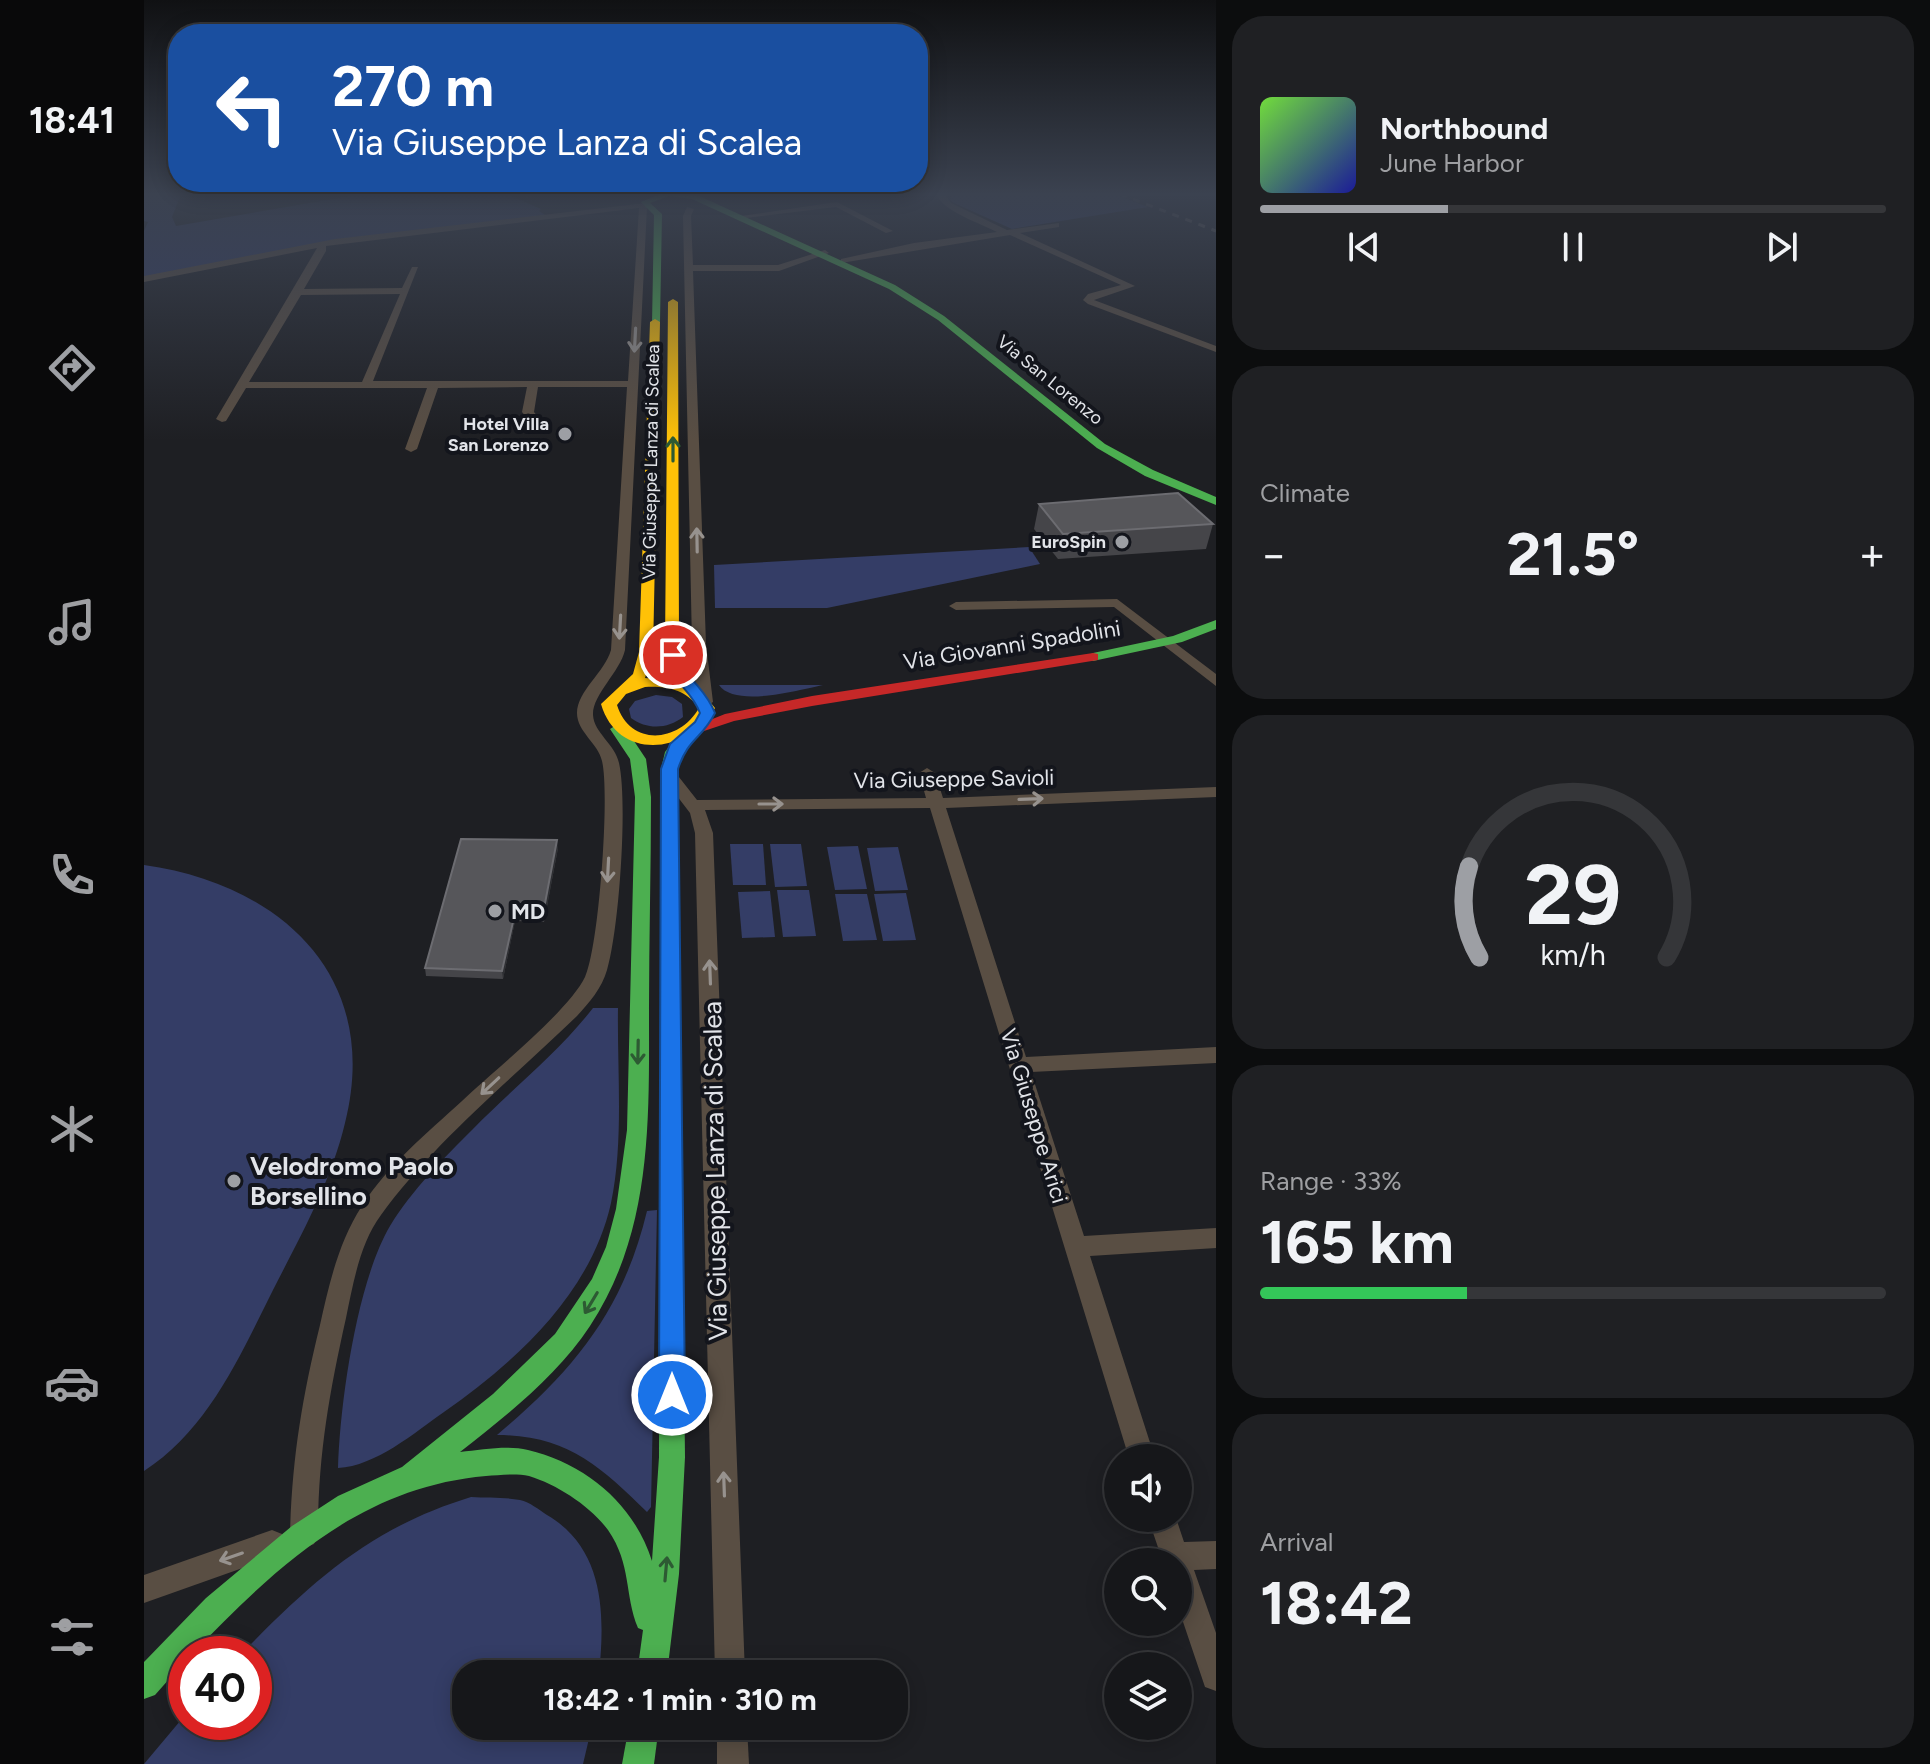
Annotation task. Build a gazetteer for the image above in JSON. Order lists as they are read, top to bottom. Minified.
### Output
{"streets":{"street":["Via San Lorenzo","Via Giuseppe Lanza di Scalea","Via Giovanni Spadolini","Via Giuseppe Savioli","Via Giuseppe Arici"]},"crossings":[["Via Giuseppe Lanza di Scalea","Via Giovanni Spadolini"],["Via Giuseppe Lanza di Scalea","Via Giuseppe Savioli"],["Via Giuseppe Savioli","Via Giuseppe Arici"]],"one_way":["Via Giuseppe Savioli"],"places":["Hotel Villa San Lorenzo","EuroSpin","MD","Velodromo Paolo Borsellino"],"page":{"tabs":"18:41","turn":["270 m","Via Giuseppe Lanza di Scalea"],"song":["Northbound","June Harbor"],"tile":["Climate",["Range · 33%","165 km"],["Arrival","18:42"]],"heat":["−","21.5°","+"],"limit":"40","trip":"18:42 · 1 min · 310 m","gauge":["29","km/h"]}}
